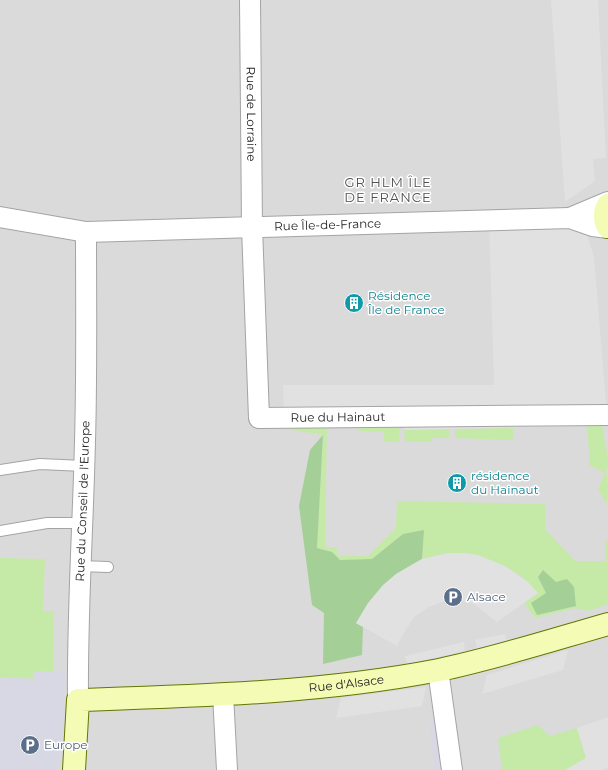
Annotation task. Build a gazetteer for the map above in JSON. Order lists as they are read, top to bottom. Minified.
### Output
{"streets":{"main road":["Rue du Conseil de l'Europe","Rue d'Alsace"],"street":["Rue de Lorraine","Rue Île-de-France","Rue du Hainaut"]},"crossings":[["Rue de Lorraine","Rue Île-de-France"],["Rue de Lorraine","Rue du Hainaut"],["Rue Île-de-France","Rue du Hainaut"],["Rue Île-de-France","Rue du Conseil de l'Europe"],["Rue du Conseil de l'Europe","Rue d'Alsace"]],"districts":["GR HLM ÎLE DE FRANCE"],"places":{"building":["Résidence Île de France","résidence du Hainaut"],"parking":["Alsace","Europe"]}}
